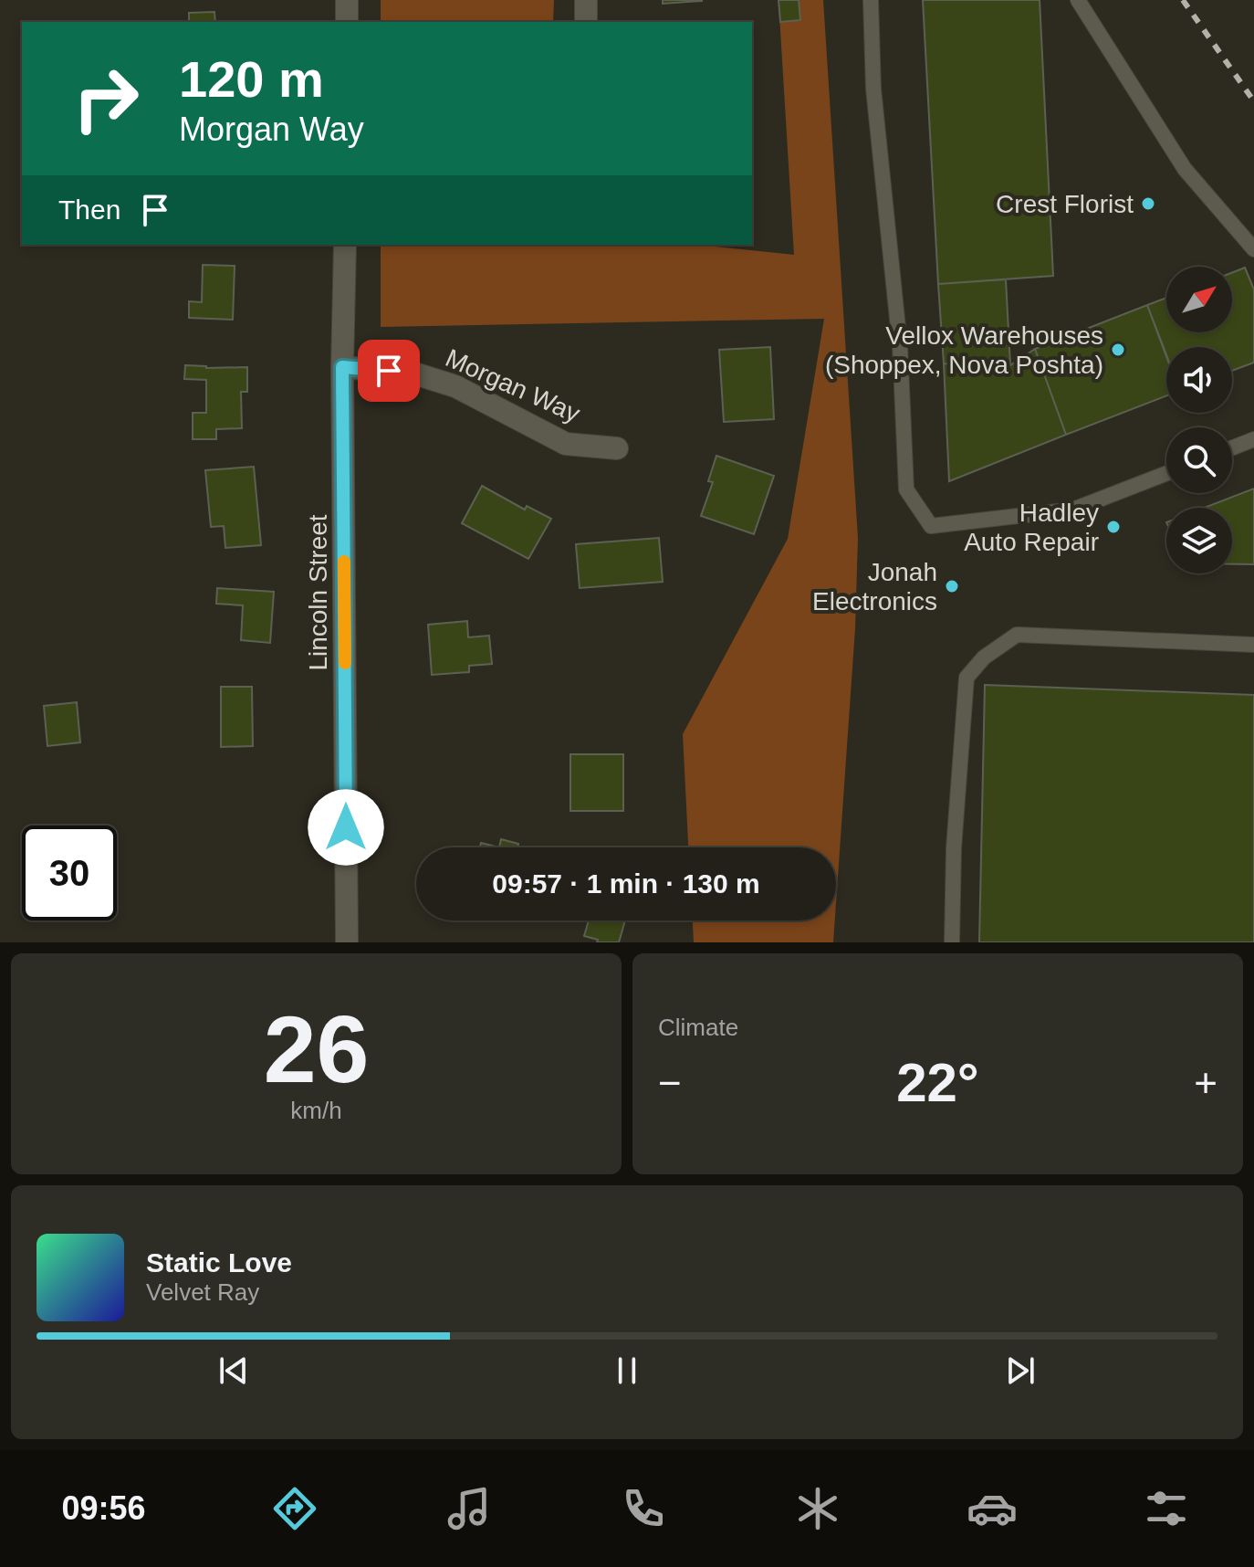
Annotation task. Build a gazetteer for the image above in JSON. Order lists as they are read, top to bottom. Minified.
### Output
{"streets":{"street":["Morgan Way","Lincoln Street"]},"crossings":[["Morgan Way","Lincoln Street"]],"places":["Crest Florist","Vellox Warehouses (Shoppex, Nova Poshta)","Hadley Auto Repair","Jonah Electronics"],"north":"top right","page":{"turn":["120 m","Morgan Way"],"then":"Then","limit":"30","trip":"09:57 · 1 min · 130 m","tile":[["26","km/h"],"Climate"],"heat":["−","22°","+"],"song":["Static Love","Velvet Ray"],"tabs":"09:56"}}
